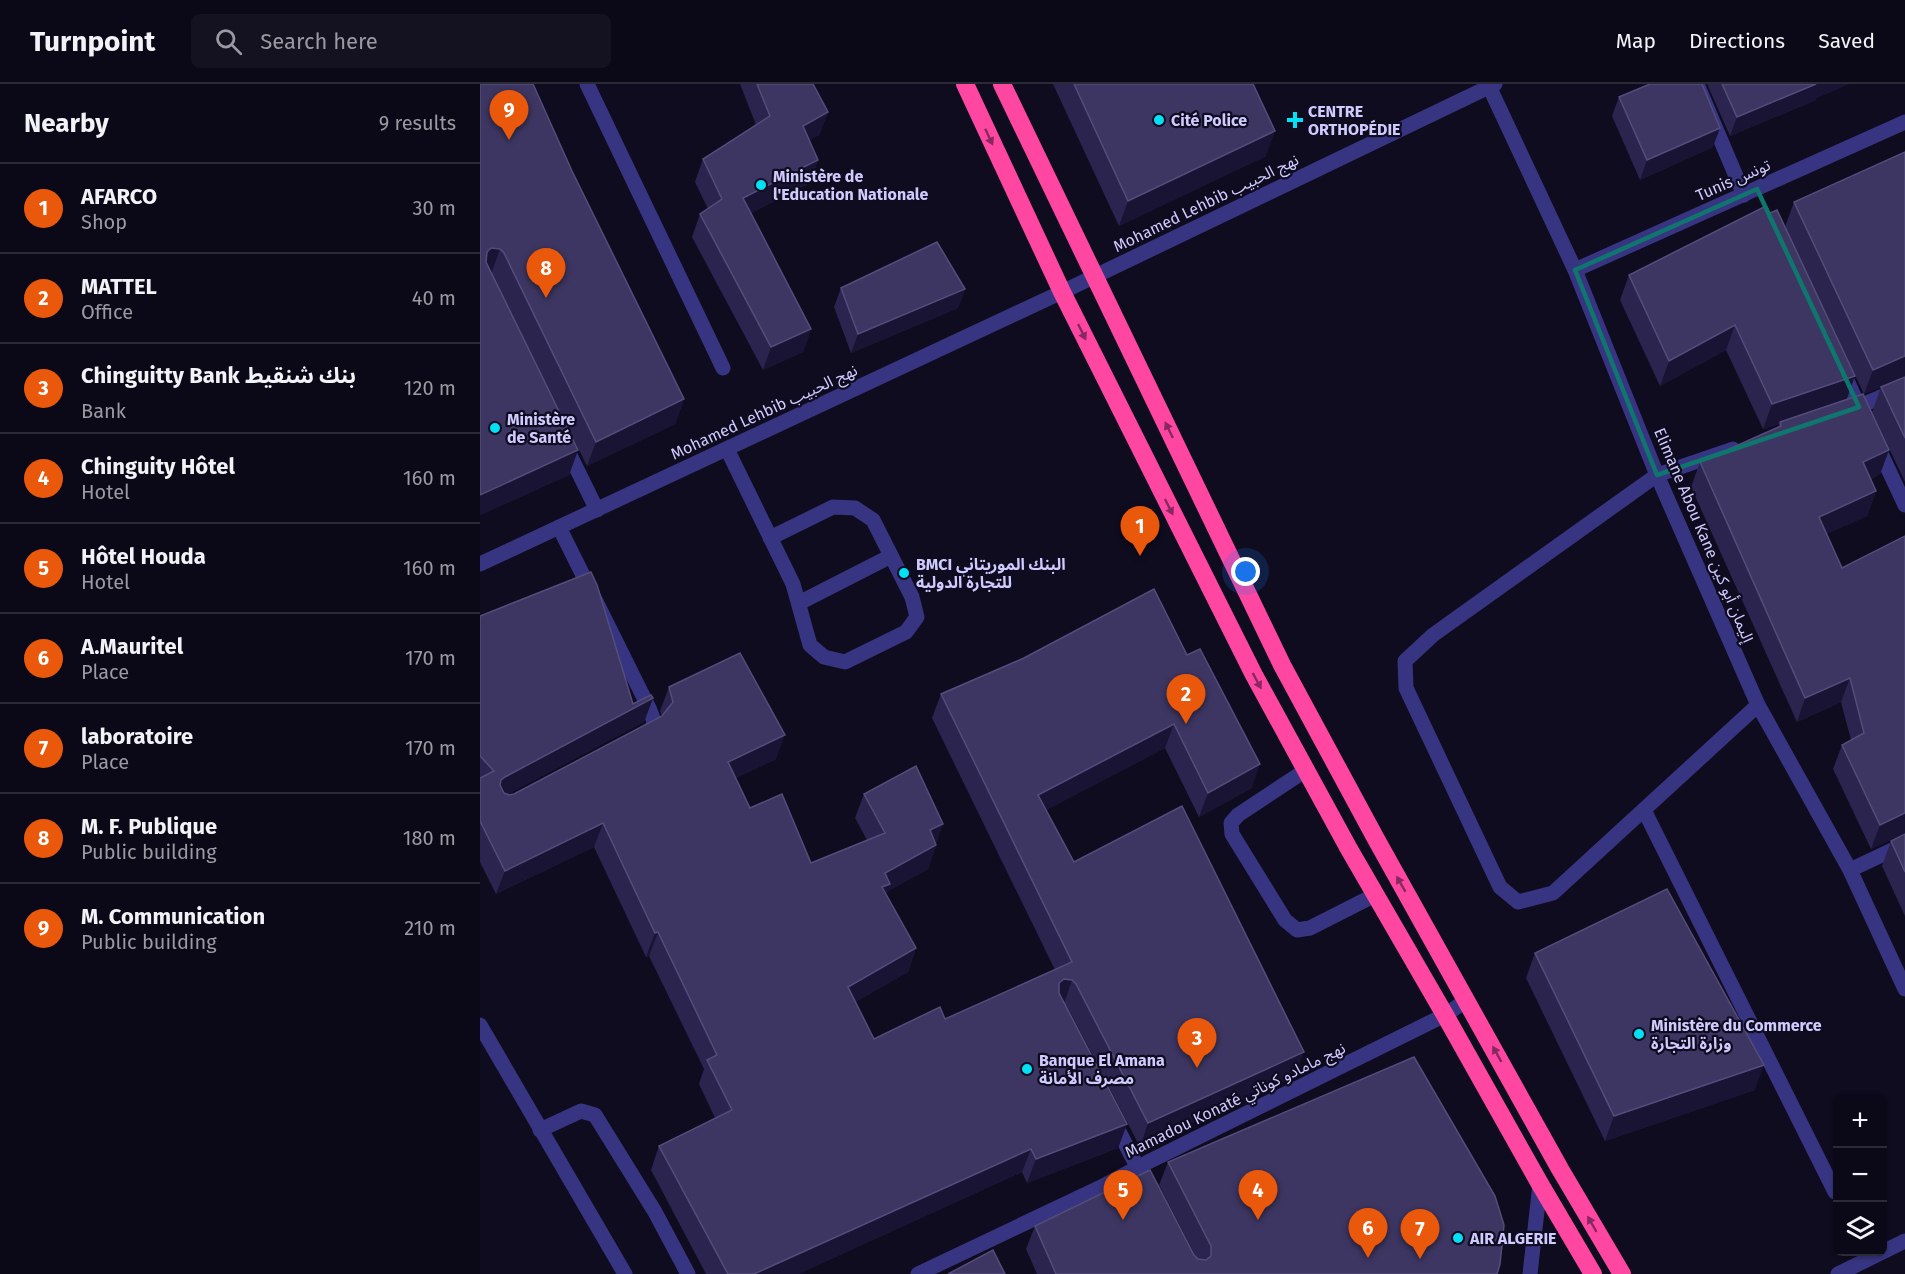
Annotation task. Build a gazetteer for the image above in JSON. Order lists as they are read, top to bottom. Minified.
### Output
{"streets":{"street":["Tunis تونس","Mohamed Lehbib نهج الحبيب","Elimane Abou Kane إليمان أبو كين","Mamadou Konaté نهج مامادو كوناتي"]},"crossings":[["Tunis تونس","Elimane Abou Kane إليمان أبو كين"],["Mohamed Lehbib نهج الحبيب","Elimane Abou Kane إليمان أبو كين"]],"places":{"other":["Cité Police","Ministère de l'Education Nationale","Ministère de Santé","BMCI البنك الموريتاني للتجارة الدولية","Ministère du Commerce وزارة التجارة","Banque El Amana مصرف الأمانة","AIR ALGERIE"],"health":["CENTRE ORTHOPÉDIE"]},"page":{"header":"Turnpoint","search":"Search here","nav":["Map","Directions","Saved"],"heading":["Nearby","9 results"],"pins":["9","8","1","2","3","4","5","6","7"],"list":[{"mark":"1","name":"AFARCO","note":"Shop","value":"30 m"},{"mark":"2","name":"MATTEL","note":"Office","value":"40 m"},{"mark":"3","name":"Chinguitty Bank بنك شنقيط","note":"Bank","value":"120 m"},{"mark":"4","name":"Chinguity Hôtel","note":"Hotel","value":"160 m"},{"mark":"5","name":"Hôtel Houda","note":"Hotel","value":"160 m"},{"mark":"6","name":"A.Mauritel","note":"Place","value":"170 m"},{"mark":"7","name":"laboratoire","note":"Place","value":"170 m"},{"mark":"8","name":"M. F. Publique","note":"Public building","value":"180 m"},{"mark":"9","name":"M. Communication","note":"Public building","value":"210 m"}],"map_buttons":["+","−"]}}
